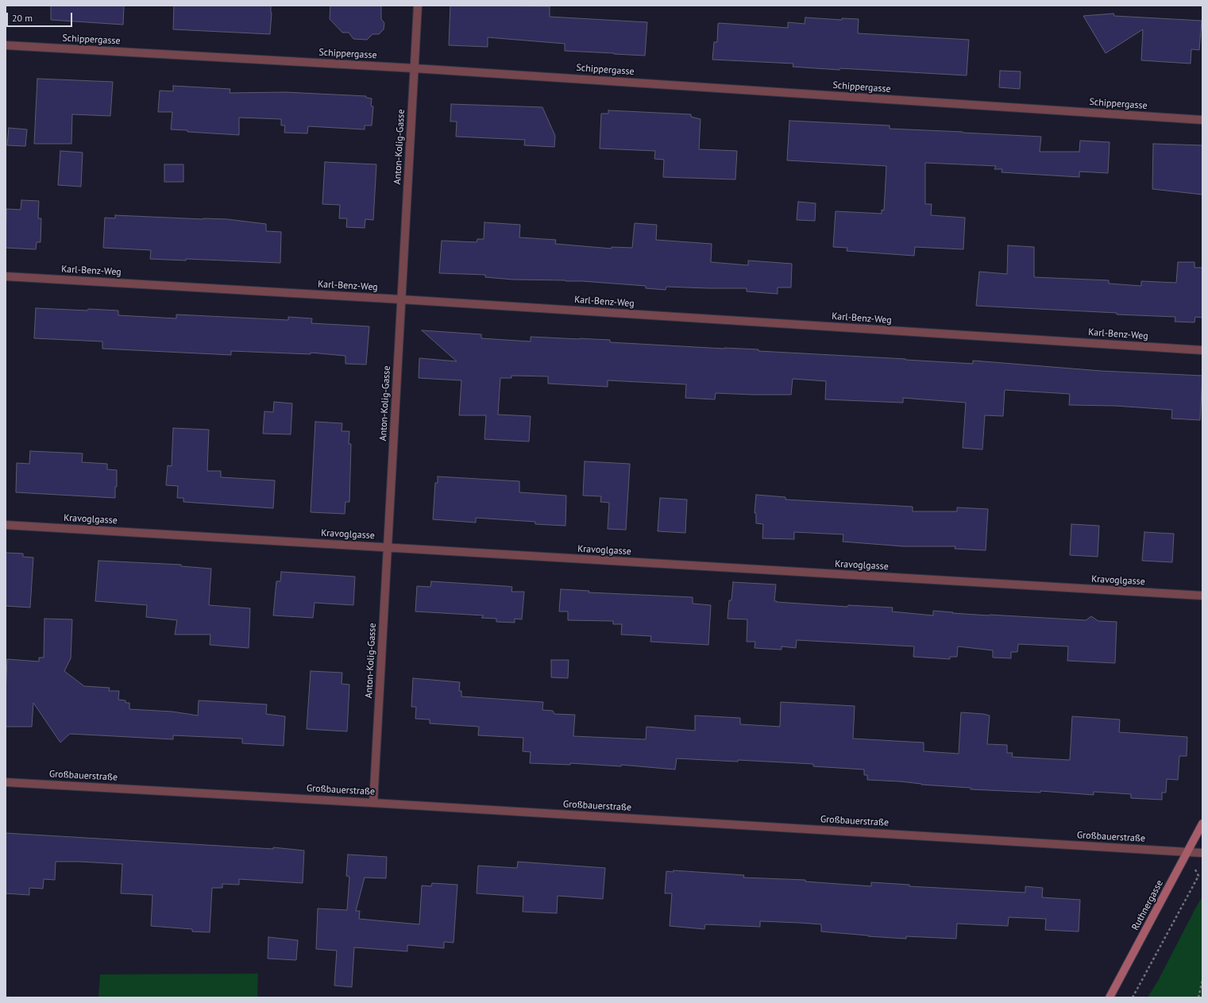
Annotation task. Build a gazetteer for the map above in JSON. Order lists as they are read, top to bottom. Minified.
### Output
{"streets":{"street":["Schippergasse","Anton-Kolig-Gasse","Karl-Benz-Weg","Kravoglgasse","Großbauerstraße","Ruthnergasse"]},"crossings":[["Schippergasse","Anton-Kolig-Gasse"],["Anton-Kolig-Gasse","Karl-Benz-Weg"],["Anton-Kolig-Gasse","Kravoglgasse"],["Anton-Kolig-Gasse","Großbauerstraße"],["Großbauerstraße","Ruthnergasse"]],"scale_bar":"20 m"}
